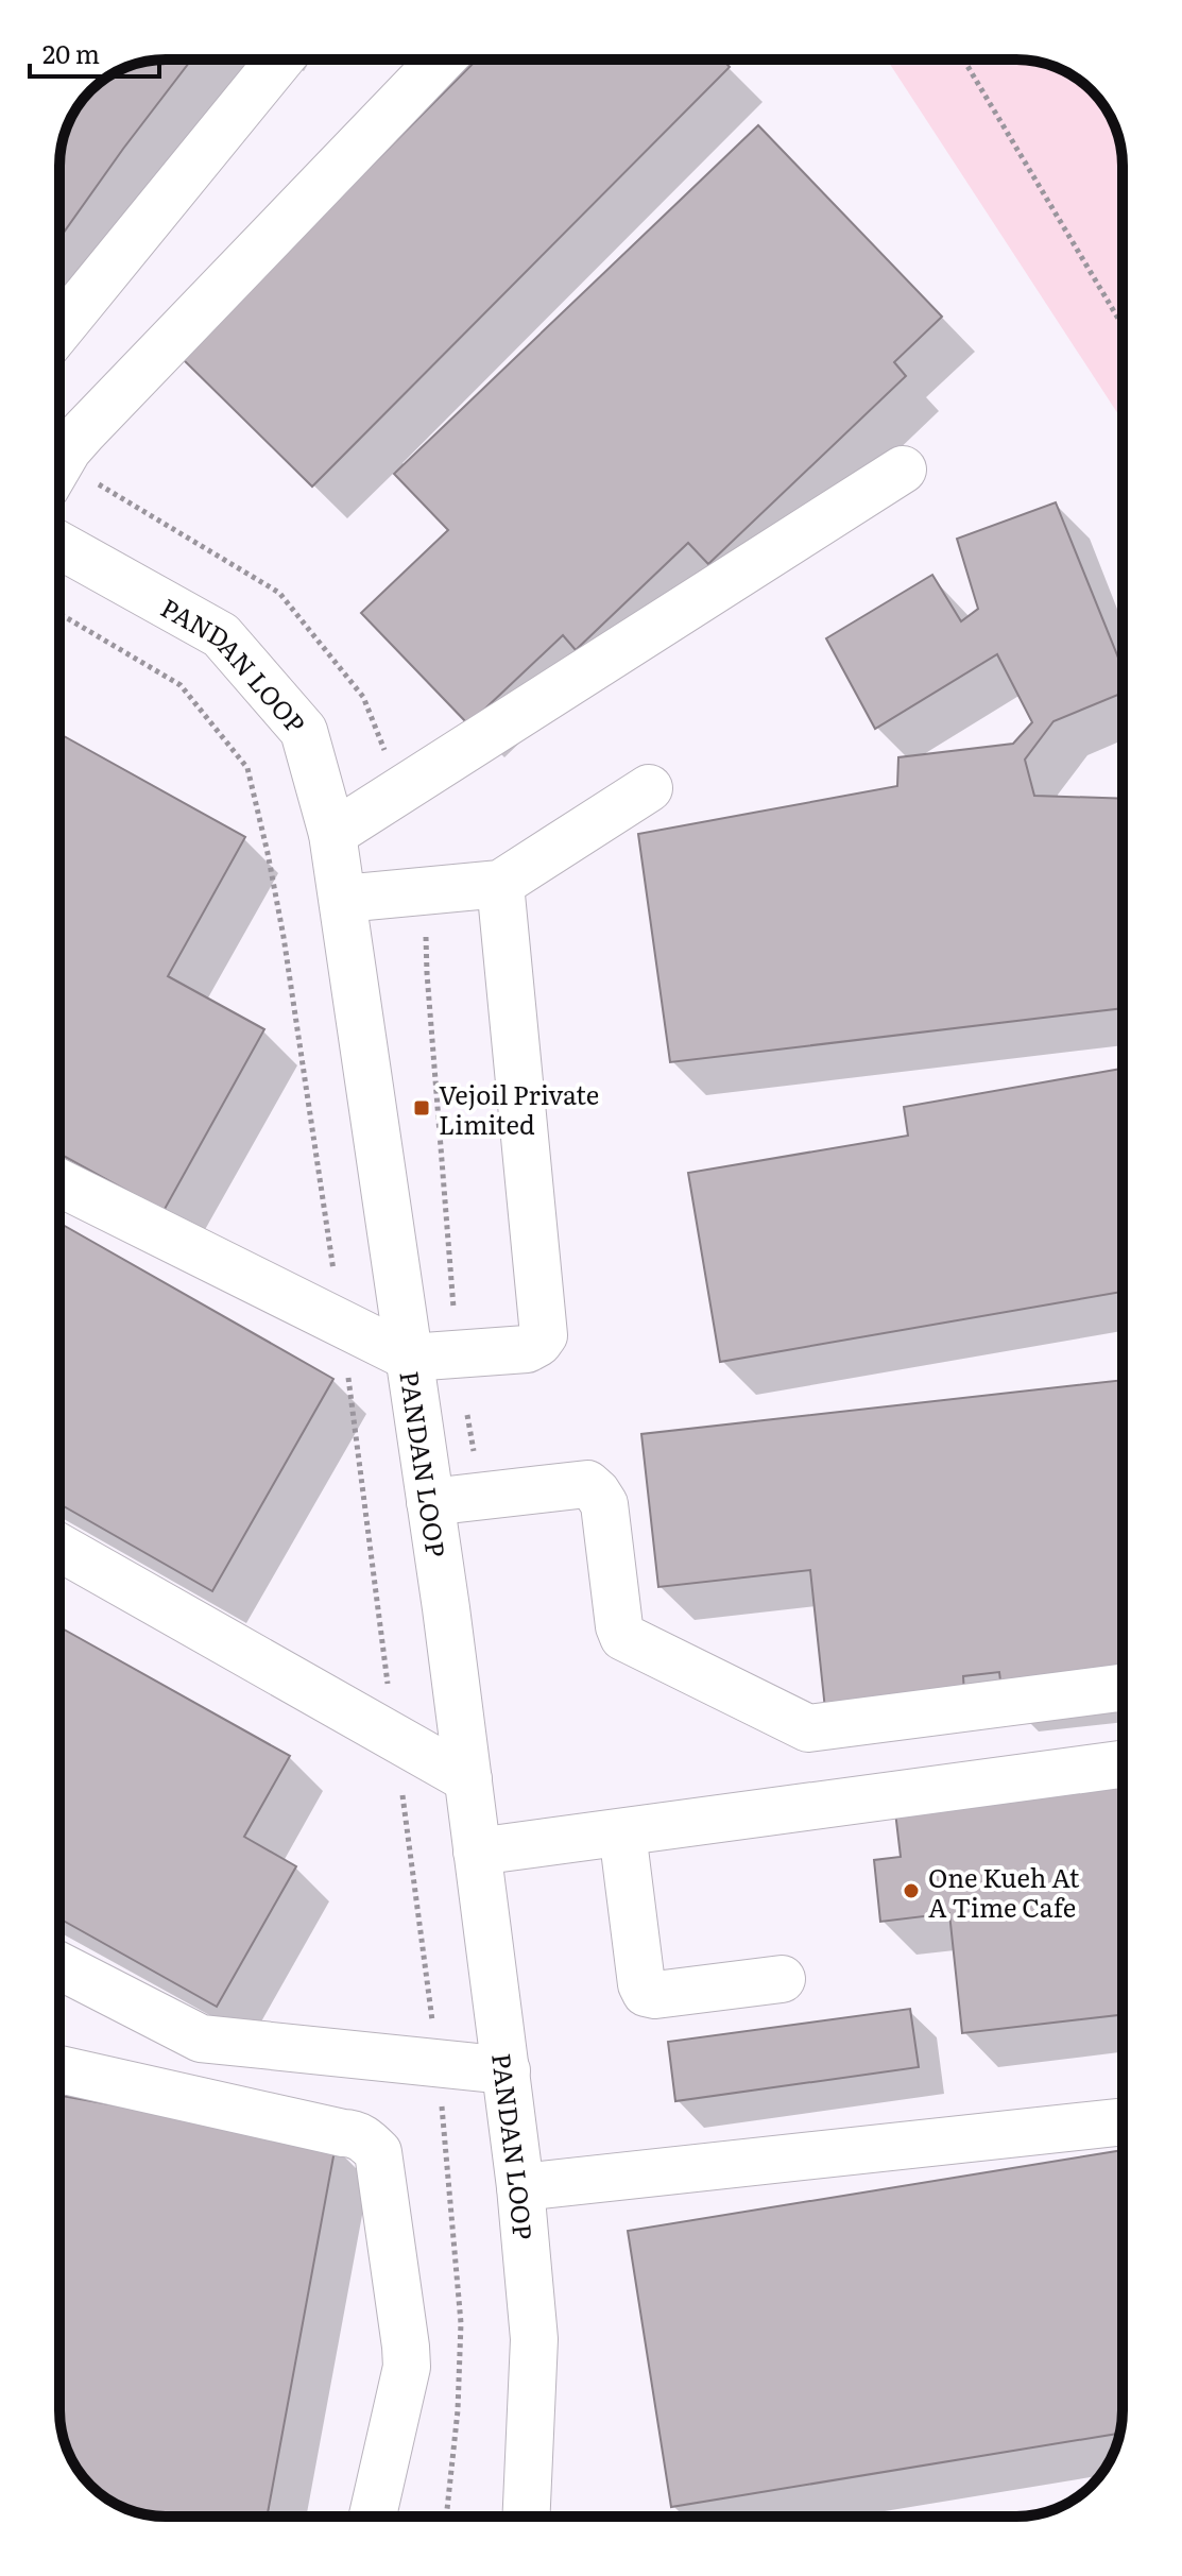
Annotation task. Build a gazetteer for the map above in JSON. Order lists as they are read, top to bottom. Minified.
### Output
{"streets":{"street":["PANDAN LOOP"]},"places":{"transit":["Vejoil Private Limited"],"other":["One Kueh At A Time Cafe"]},"scale_bar":"20 m"}
